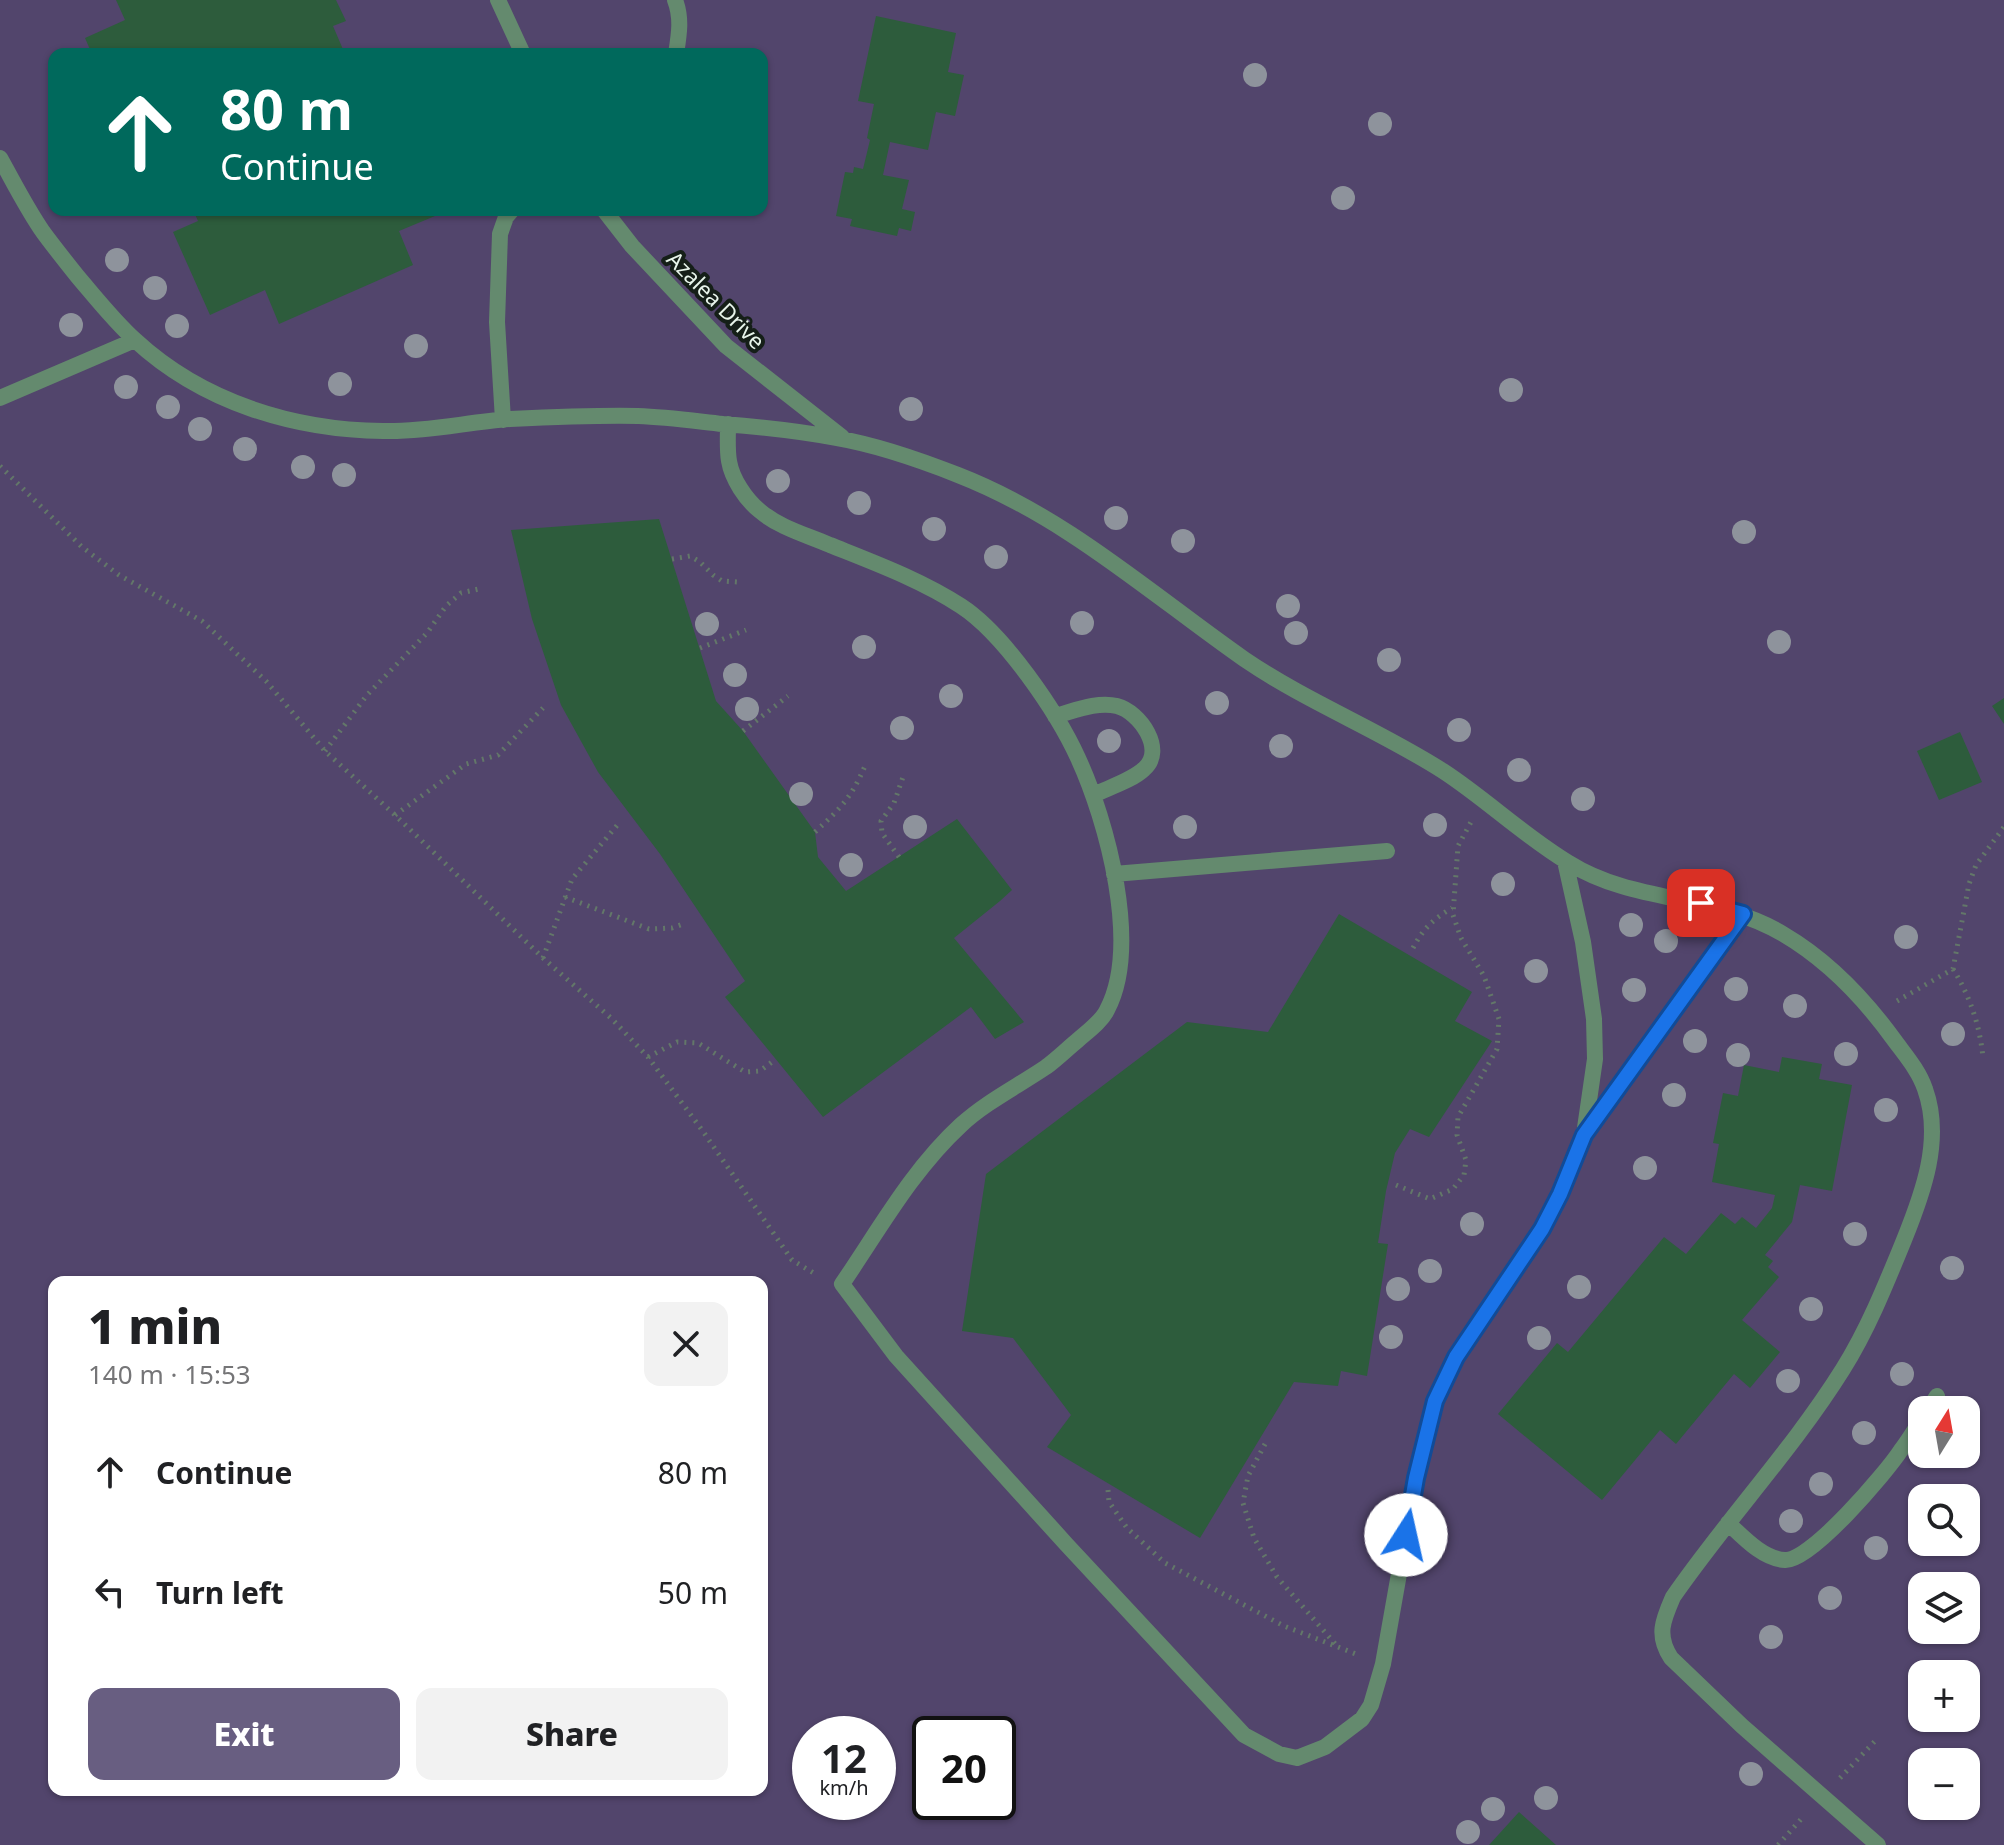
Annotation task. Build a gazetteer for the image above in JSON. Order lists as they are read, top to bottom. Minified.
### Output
{"streets":{"lane":["Azalea Drive"]},"north":"top","page":{"turn":["80 m","Continue"],"heading":["1 min","140 m · 15:53"],"map_buttons":["+","−"],"list":[{"name":"Continue","value":"80 m"},{"name":"Turn left","value":"50 m"}],"buttons":["Exit","Share"],"speed":"12 km/h","limit":"20"}}
